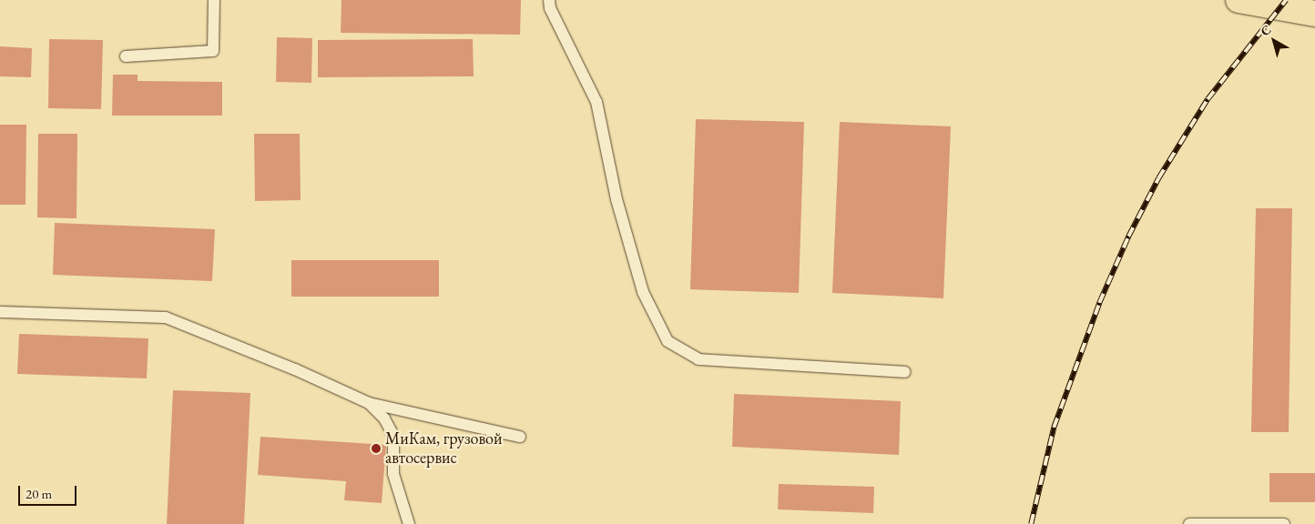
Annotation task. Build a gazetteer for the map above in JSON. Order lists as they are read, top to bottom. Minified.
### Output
{"places":["МиКам, грузовой автосервис"],"scale_bar":"20 m","north":"top left"}
